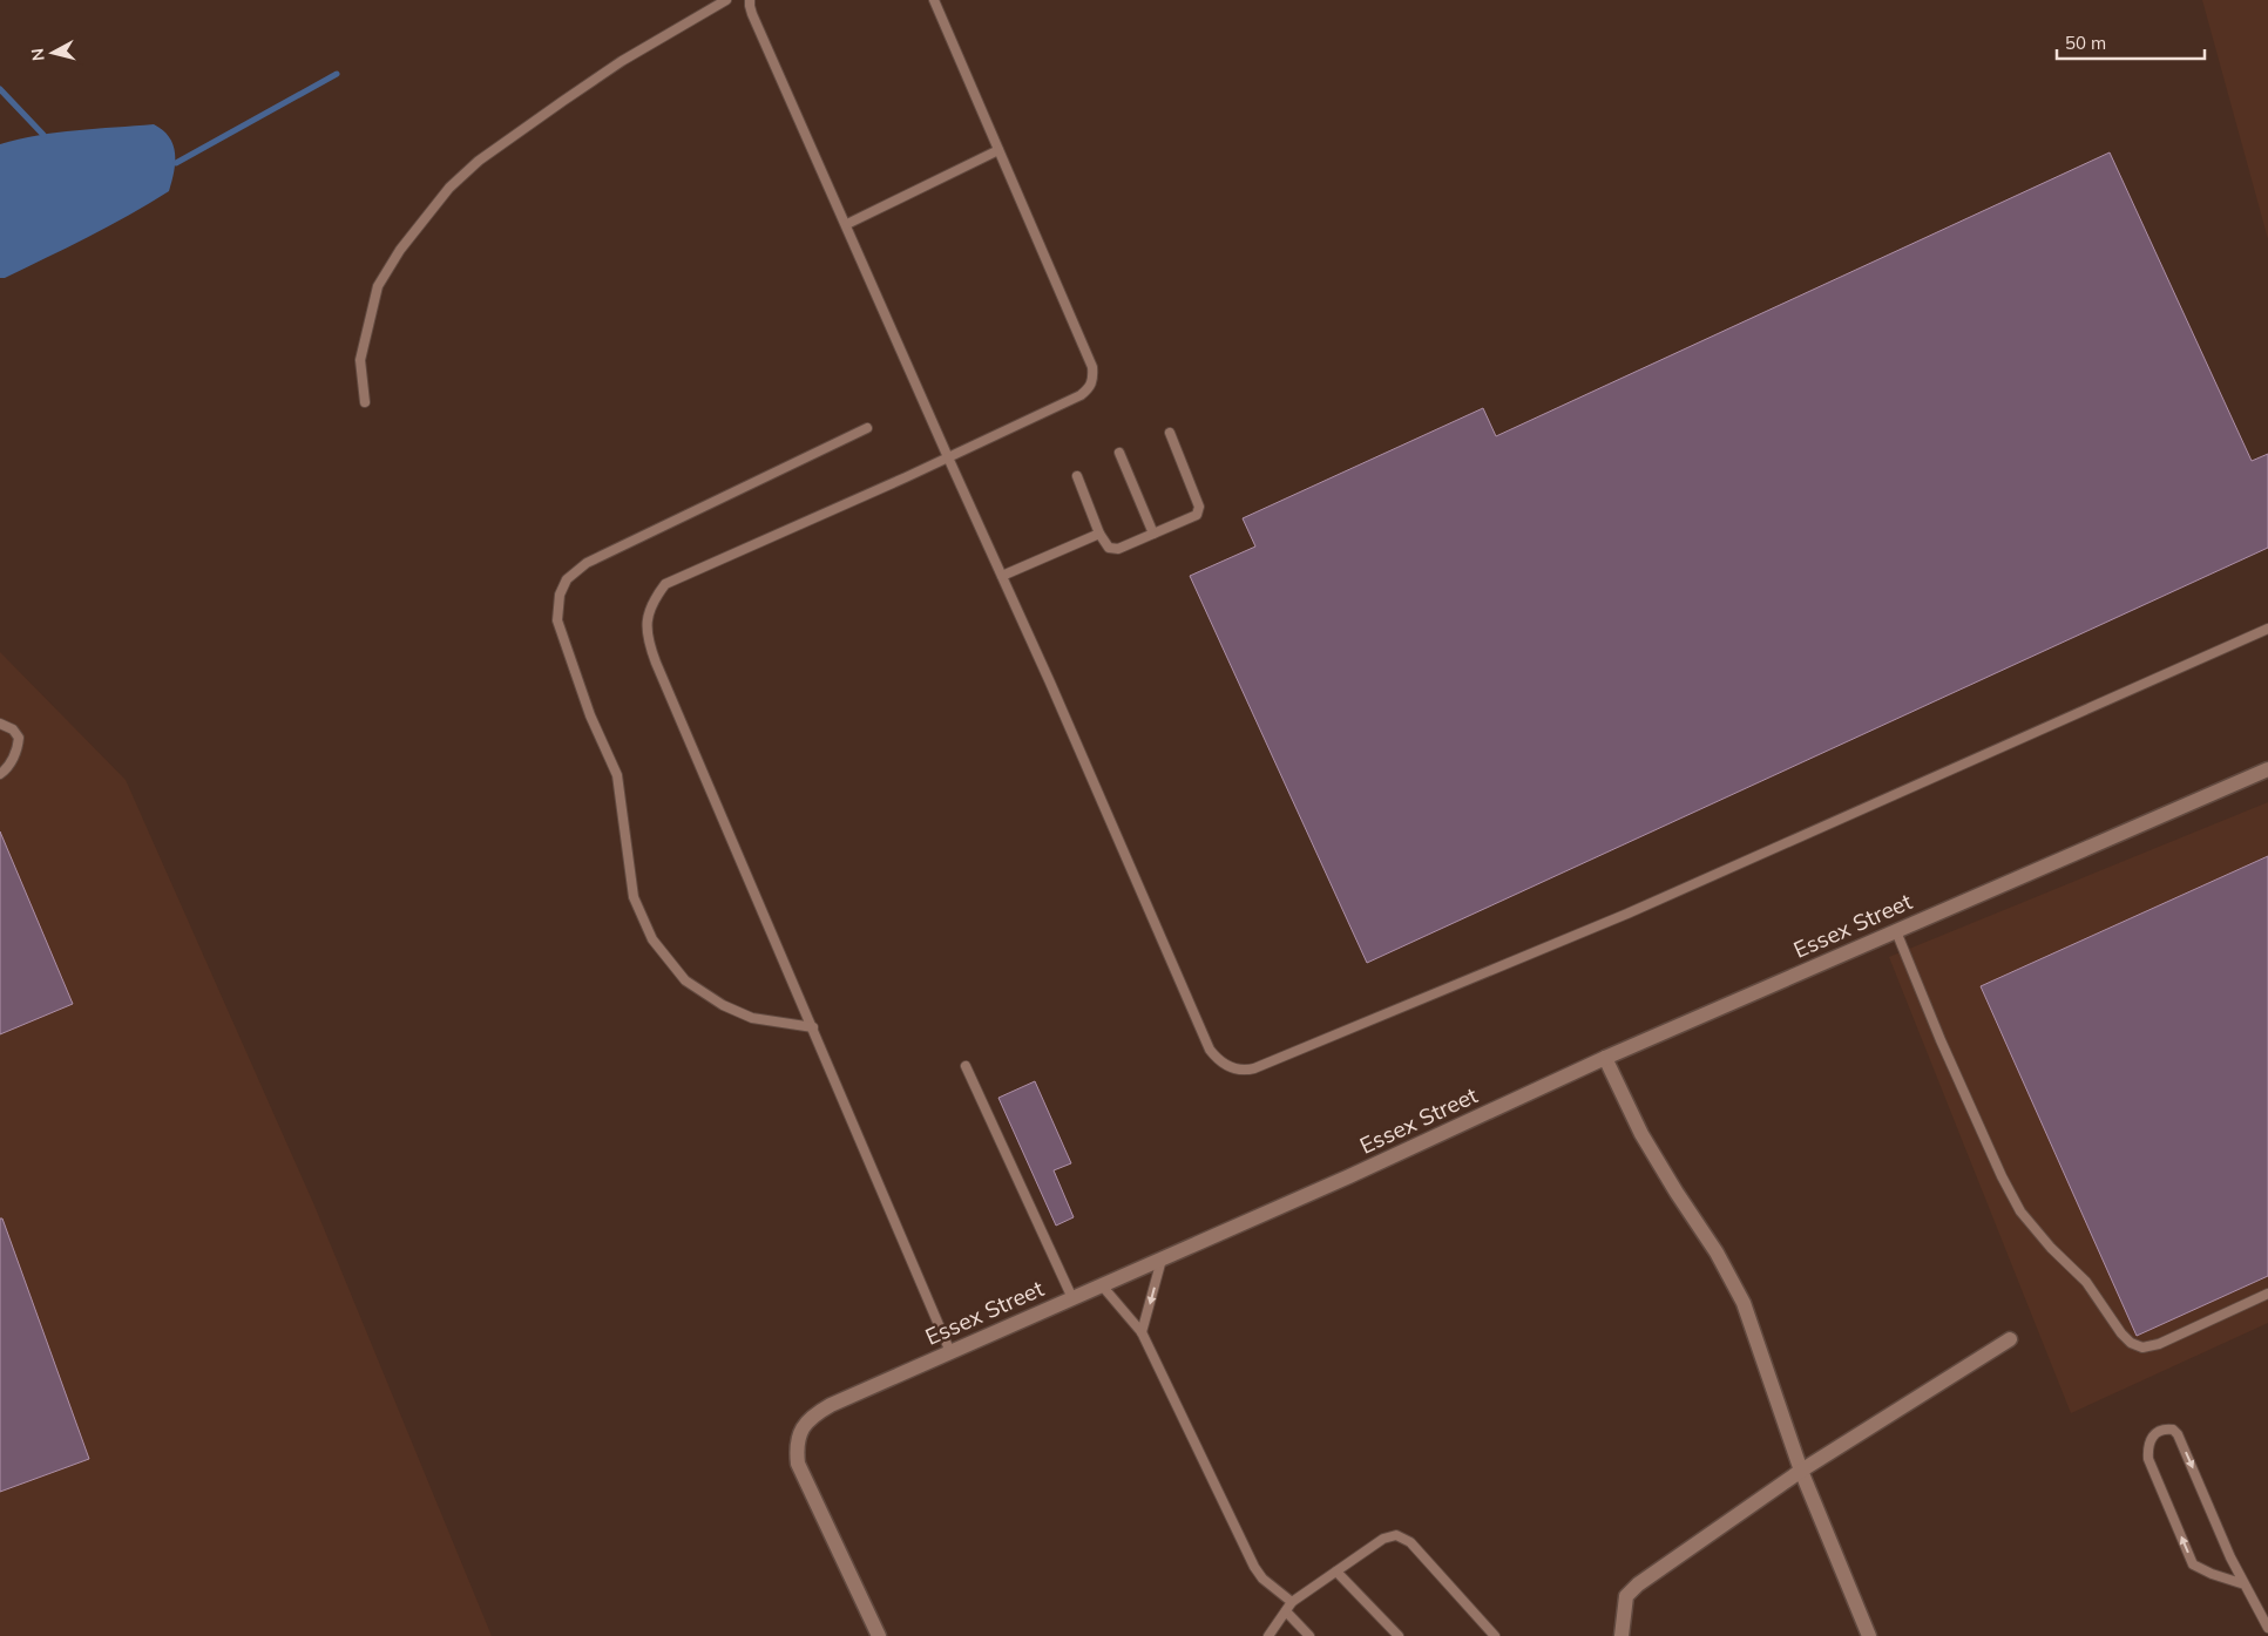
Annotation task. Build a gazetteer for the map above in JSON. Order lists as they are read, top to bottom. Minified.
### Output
{"streets":{"street":["Essex Street"]},"scale_bar":"50 m","north":"left"}
